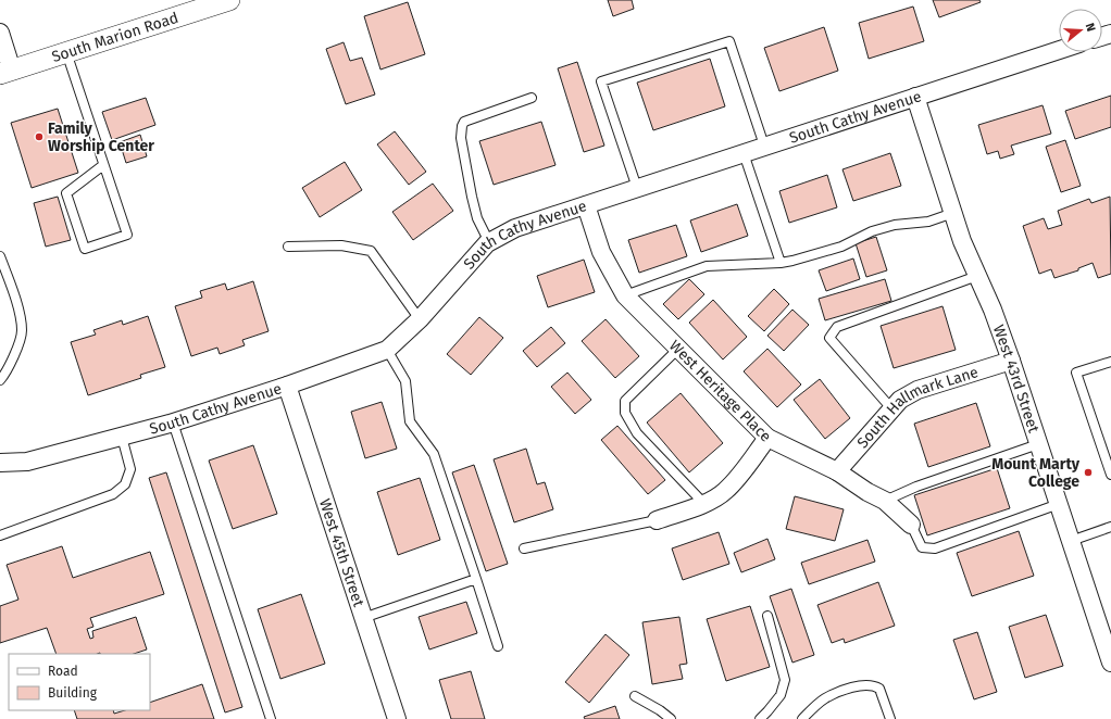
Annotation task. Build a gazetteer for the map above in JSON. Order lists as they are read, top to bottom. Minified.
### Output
{"streets":{"street":["South Marion Road","South Cathy Avenue","West 43rd Street","West Heritage Place","South Hallmark Lane","West 45th Street"]},"crossings":[["South Cathy Avenue","West 43rd Street"],["South Cathy Avenue","West Heritage Place"],["South Cathy Avenue","West 45th Street"],["West 43rd Street","South Hallmark Lane"],["West Heritage Place","South Hallmark Lane"]],"places":["Family Worship Center","Mount Marty College"],"legend":["Road","Building"],"north":"right"}
